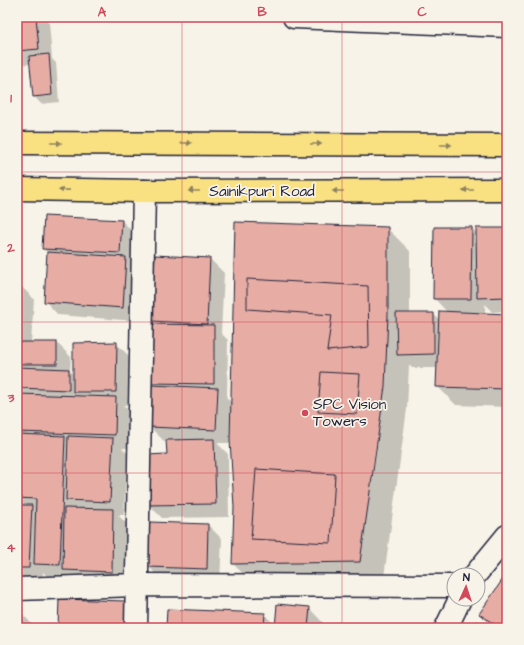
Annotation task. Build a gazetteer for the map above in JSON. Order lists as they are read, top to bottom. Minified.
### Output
{"streets":{"main road":["Sainikpuri Road"]},"places":["SPC Vision Towers"],"north":"top","grid":{"columns":["A","B","C"],"rows":["1","2","3","4"]}}
